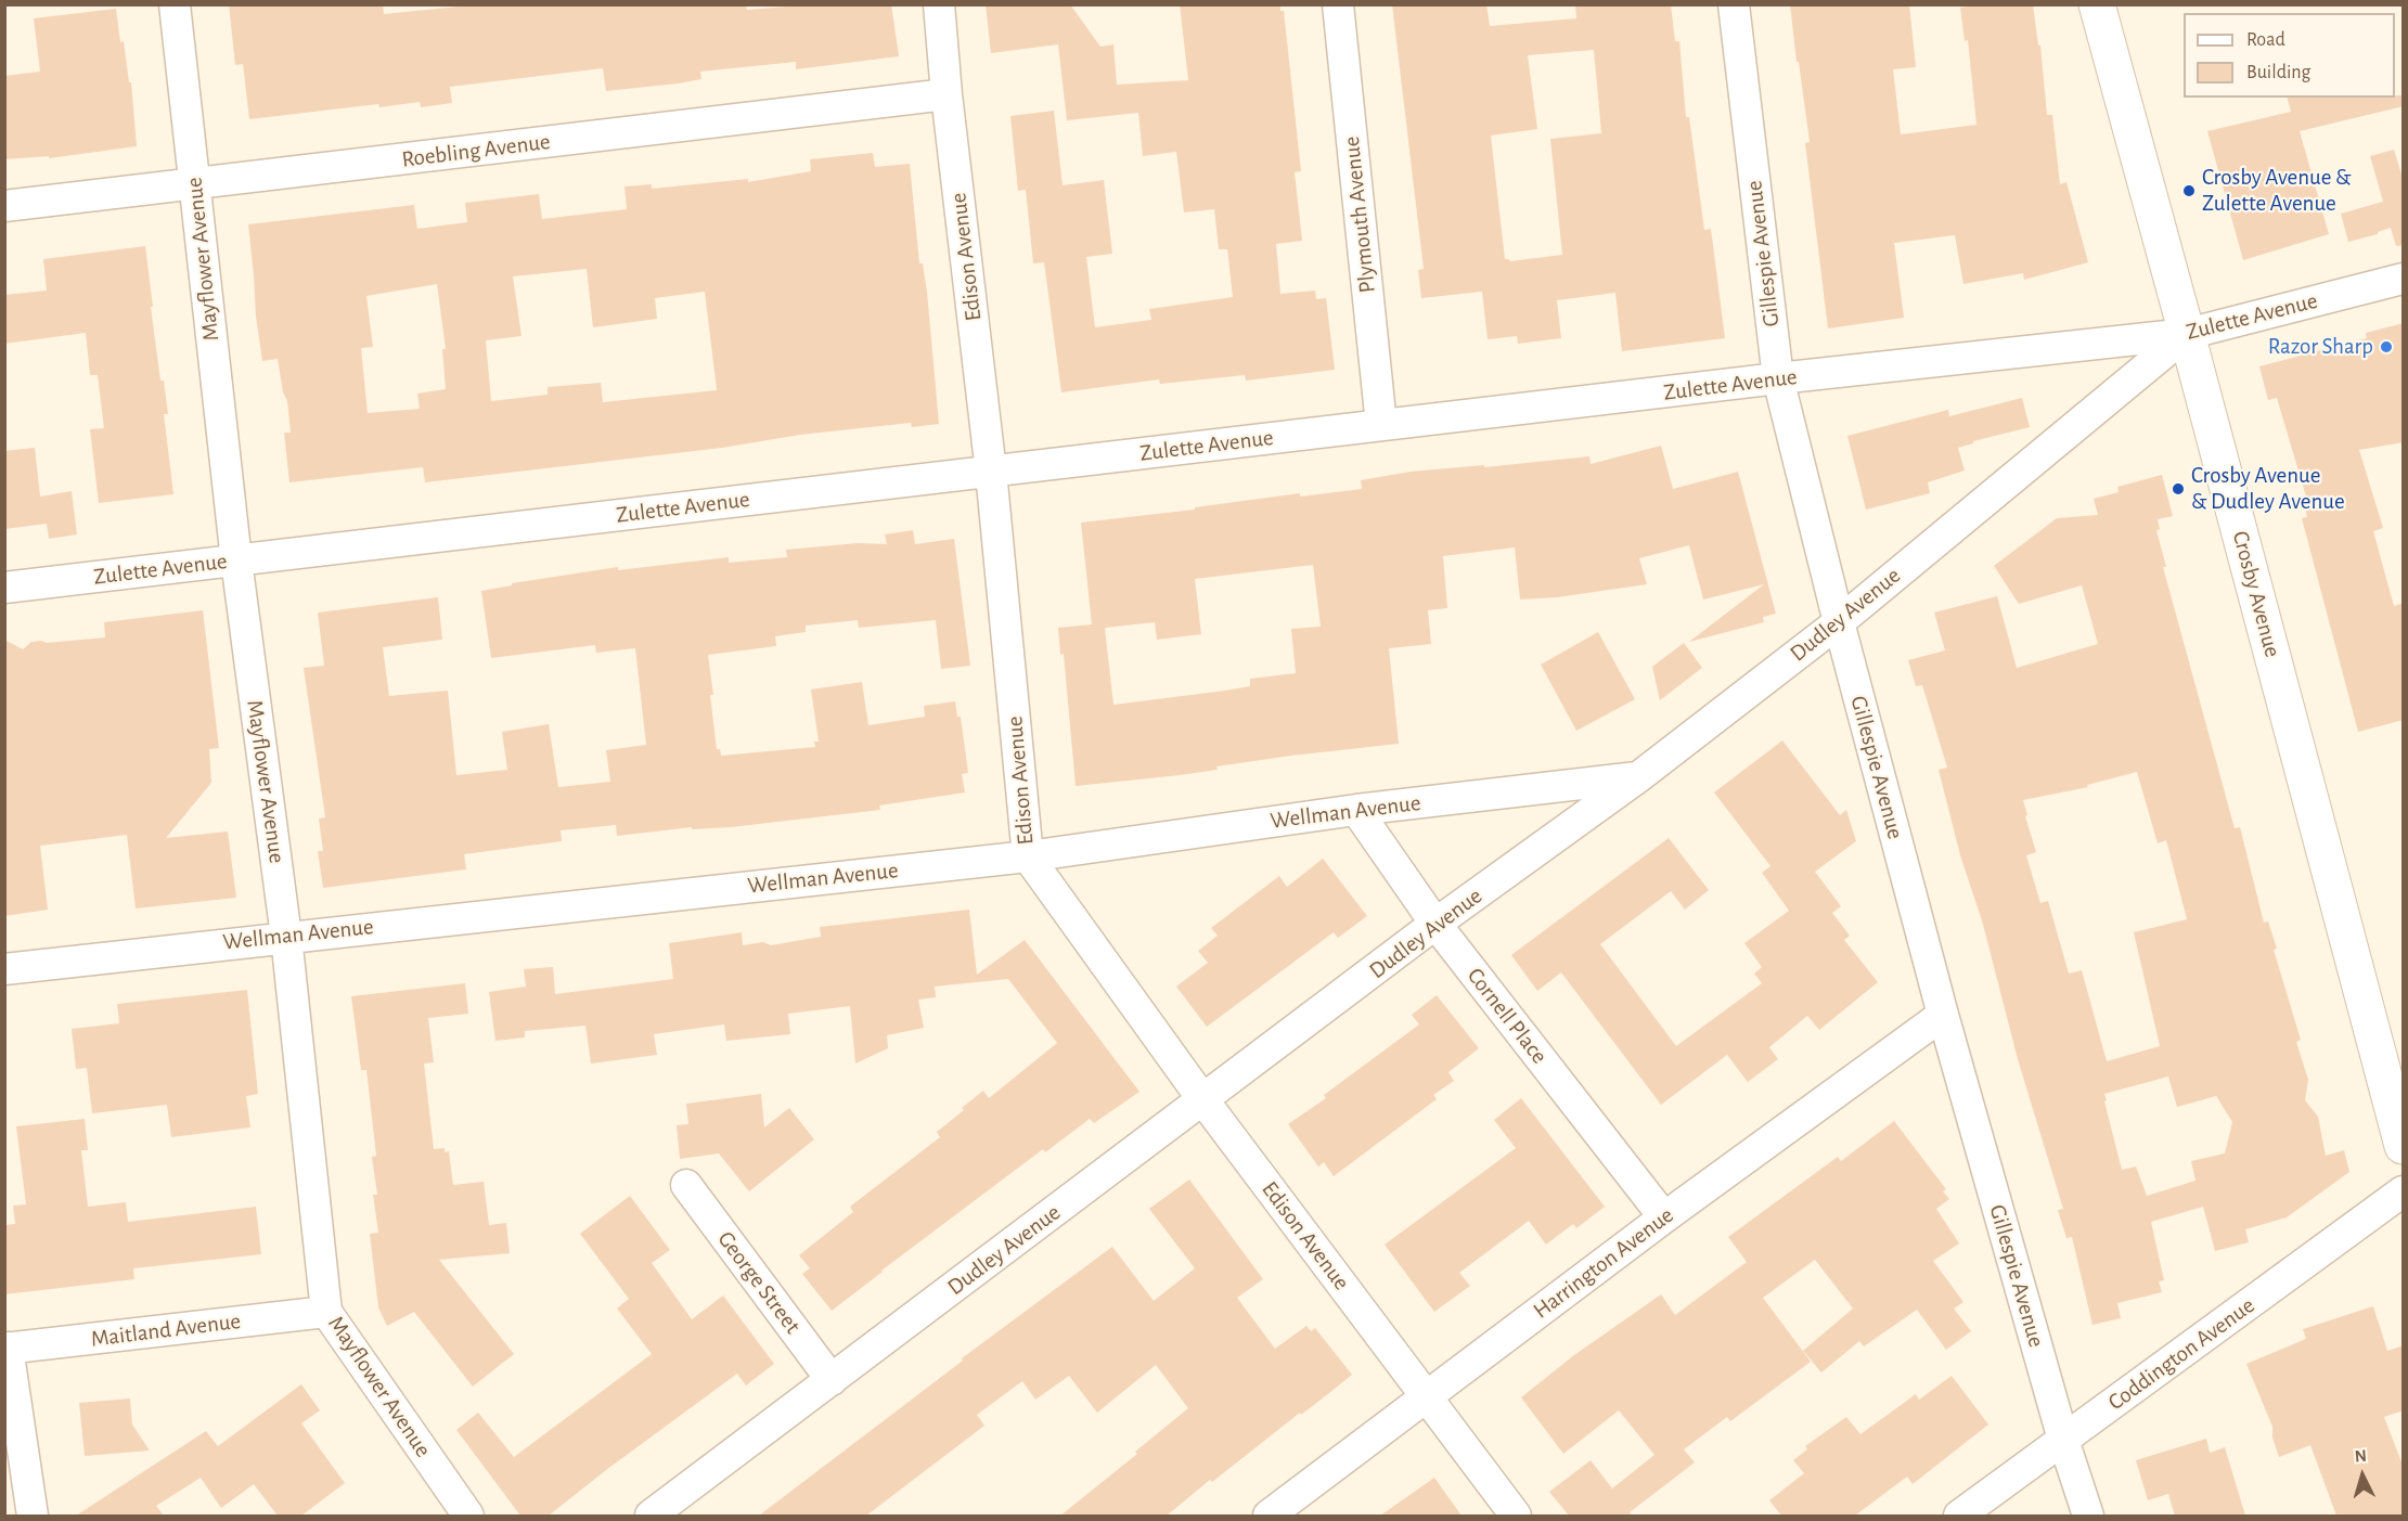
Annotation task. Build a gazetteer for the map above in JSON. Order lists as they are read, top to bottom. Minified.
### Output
{"streets":{"street":["Roebling Avenue","Plymouth Avenue","Gillespie Avenue","Edison Avenue","Mayflower Avenue","Zulette Avenue","Crosby Avenue","Dudley Avenue","Wellman Avenue","Cornell Place","Harrington Avenue","George Street","Maitland Avenue","Coddington Avenue"]},"crossings":[["Roebling Avenue","Edison Avenue"],["Roebling Avenue","Mayflower Avenue"],["Plymouth Avenue","Zulette Avenue"],["Gillespie Avenue","Zulette Avenue"],["Gillespie Avenue","Dudley Avenue"],["Gillespie Avenue","Harrington Avenue"],["Gillespie Avenue","Coddington Avenue"],["Edison Avenue","Zulette Avenue"],["Edison Avenue","Dudley Avenue"],["Edison Avenue","Wellman Avenue"],["Edison Avenue","Harrington Avenue"],["Mayflower Avenue","Zulette Avenue"],["Mayflower Avenue","Wellman Avenue"],["Mayflower Avenue","Maitland Avenue"],["Zulette Avenue","Crosby Avenue"],["Zulette Avenue","Dudley Avenue"],["Crosby Avenue","Dudley Avenue"],["Dudley Avenue","Wellman Avenue"],["Dudley Avenue","Cornell Place"],["Dudley Avenue","George Street"],["Wellman Avenue","Cornell Place"],["Cornell Place","Harrington Avenue"]],"places":["Crosby Avenue & Zulette Avenue","Razor Sharp","Crosby Avenue & Dudley Avenue"],"legend":["Road","Building"],"north":"top"}
